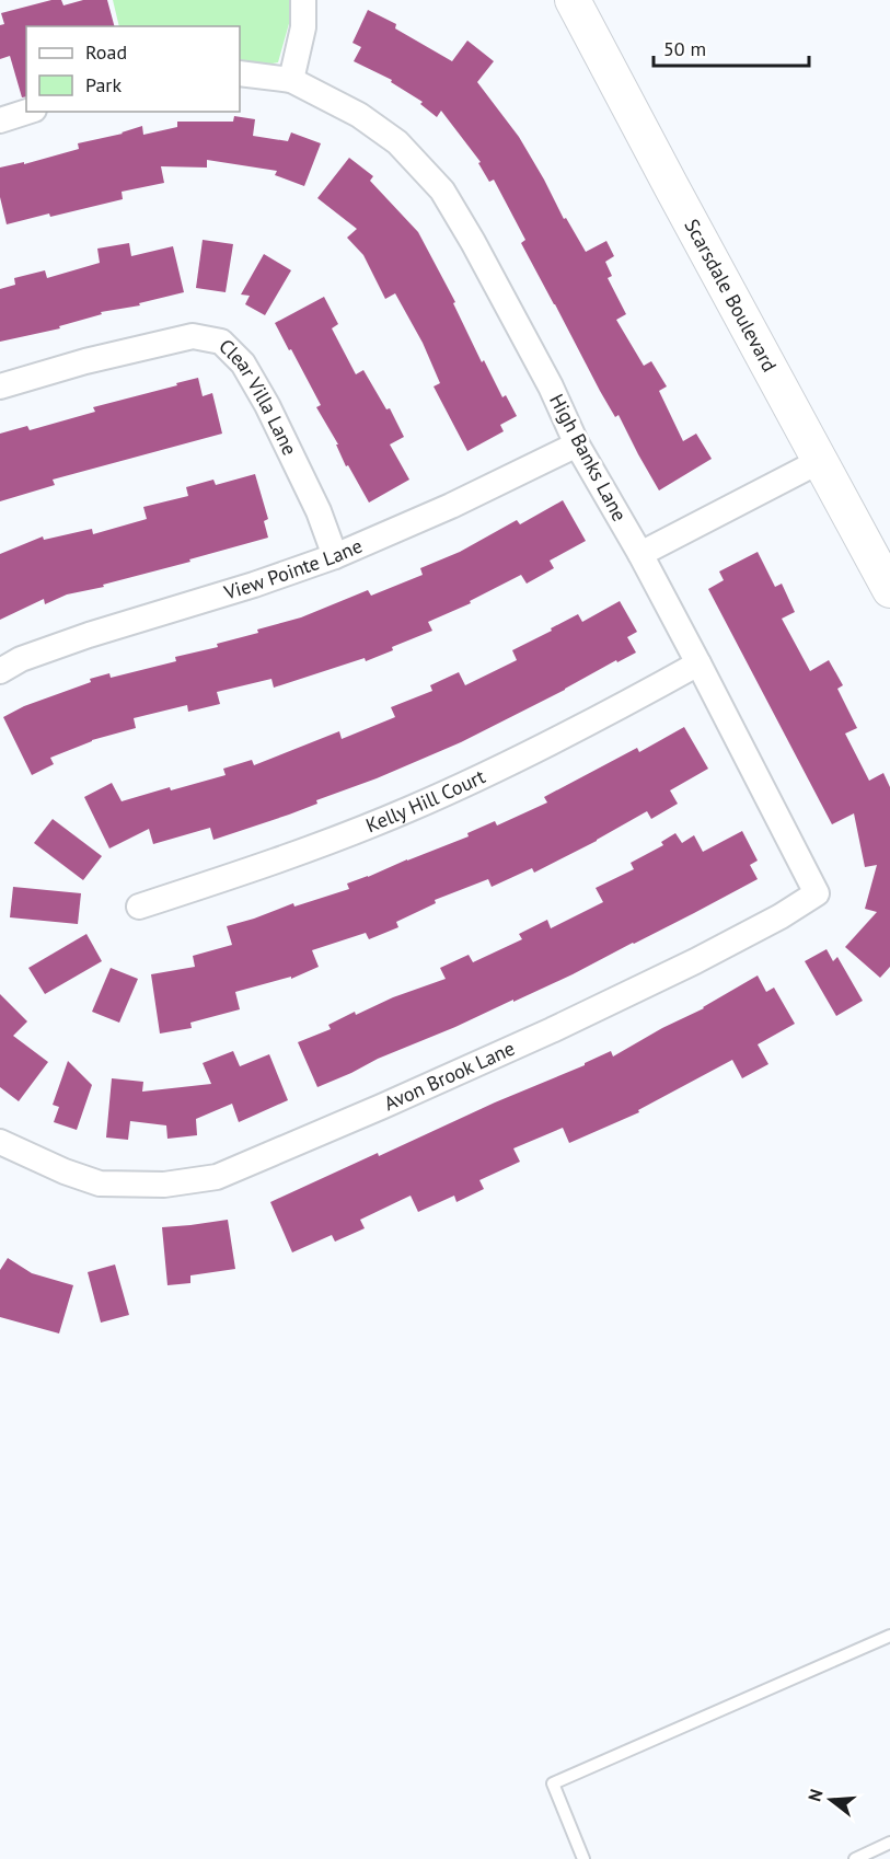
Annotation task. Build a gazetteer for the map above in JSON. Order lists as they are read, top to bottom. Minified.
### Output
{"streets":{"main road":["Scarsdale Boulevard"],"street":["Clear Villa Lane","High Banks Lane","View Pointe Lane","Kelly Hill Court","Avon Brook Lane"]},"crossings":[["Clear Villa Lane","View Pointe Lane"],["High Banks Lane","View Pointe Lane"],["High Banks Lane","Kelly Hill Court"],["High Banks Lane","Avon Brook Lane"]],"legend":["Road","Park"],"scale_bar":"50 m","north":"left"}
